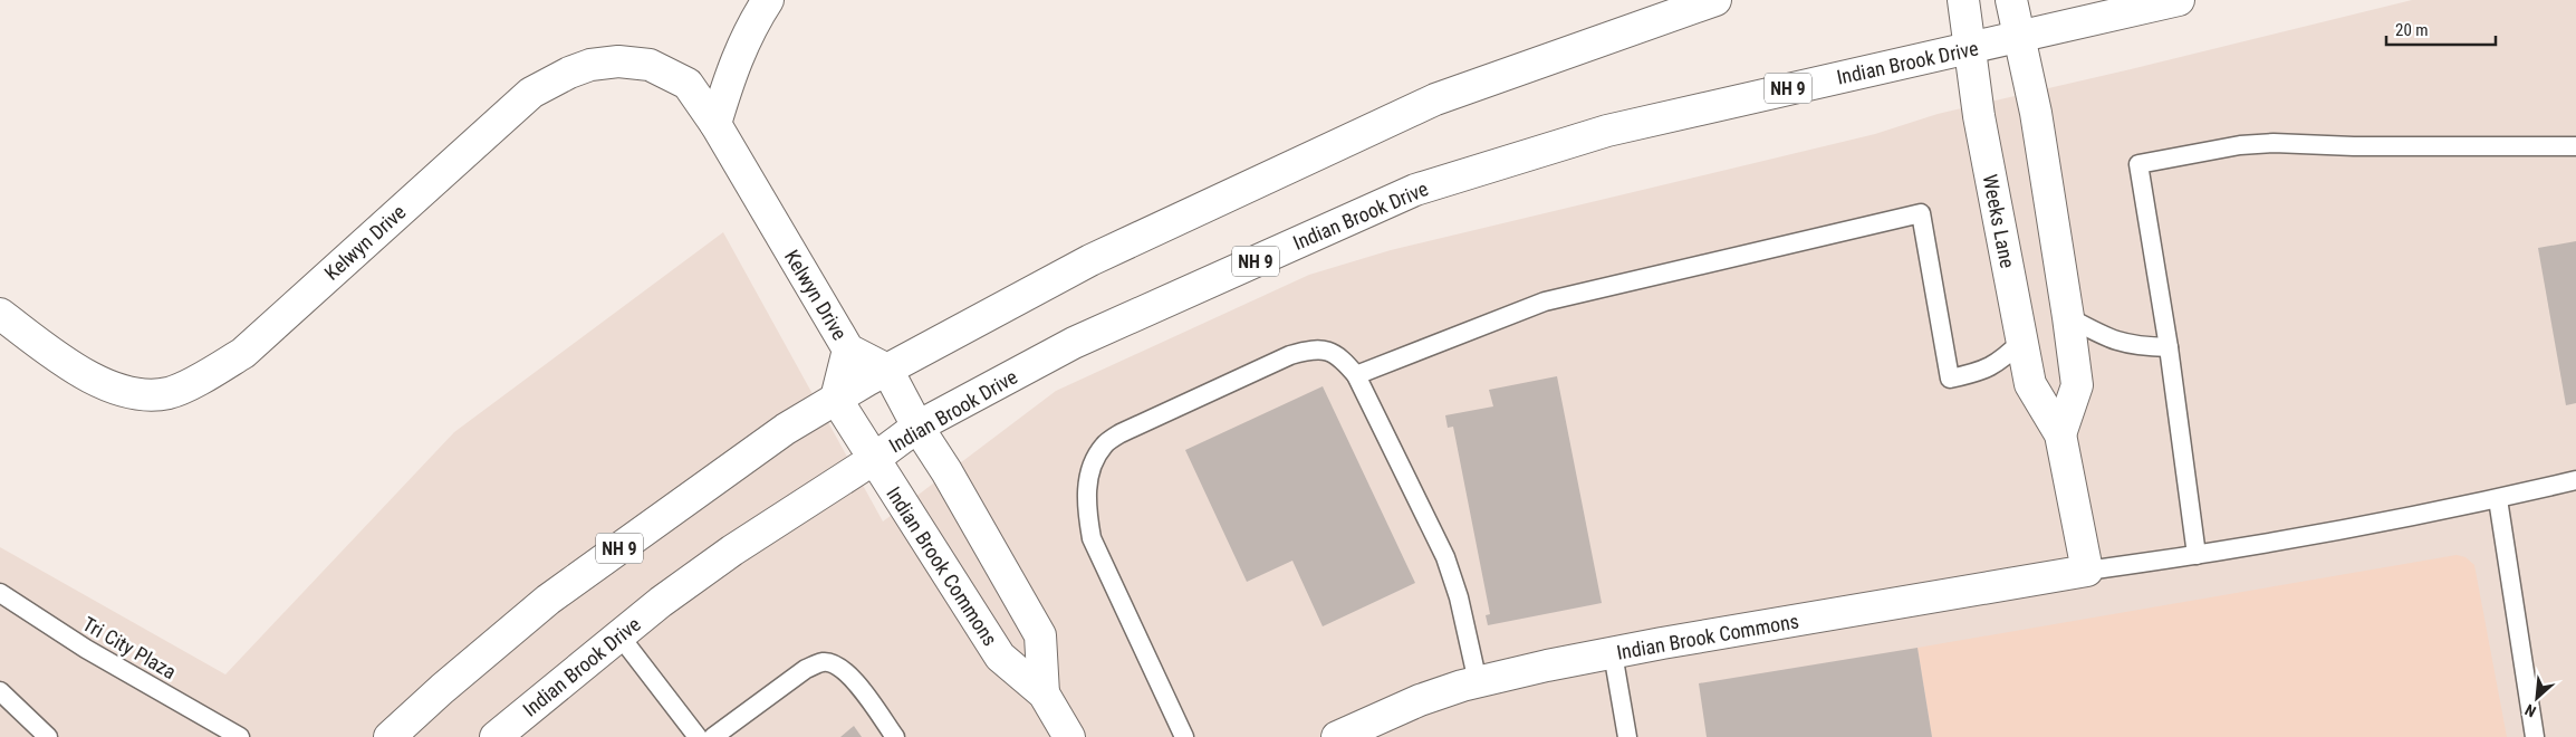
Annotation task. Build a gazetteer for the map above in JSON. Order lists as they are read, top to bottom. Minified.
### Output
{"streets":{"street":["Indian Brook Drive","NH 9","Weeks Lane","Kelwyn Drive","Indian Brook Commons"],"lane":["Tri City Plaza"]},"crossings":[["Indian Brook Drive","Weeks Lane"],["Indian Brook Drive","Indian Brook Commons"],["NH 9","Kelwyn Drive"],["NH 9","Indian Brook Commons"],["Weeks Lane","Indian Brook Commons"],["Kelwyn Drive","Indian Brook Commons"]],"scale_bar":"20 m","north":"bottom left"}
